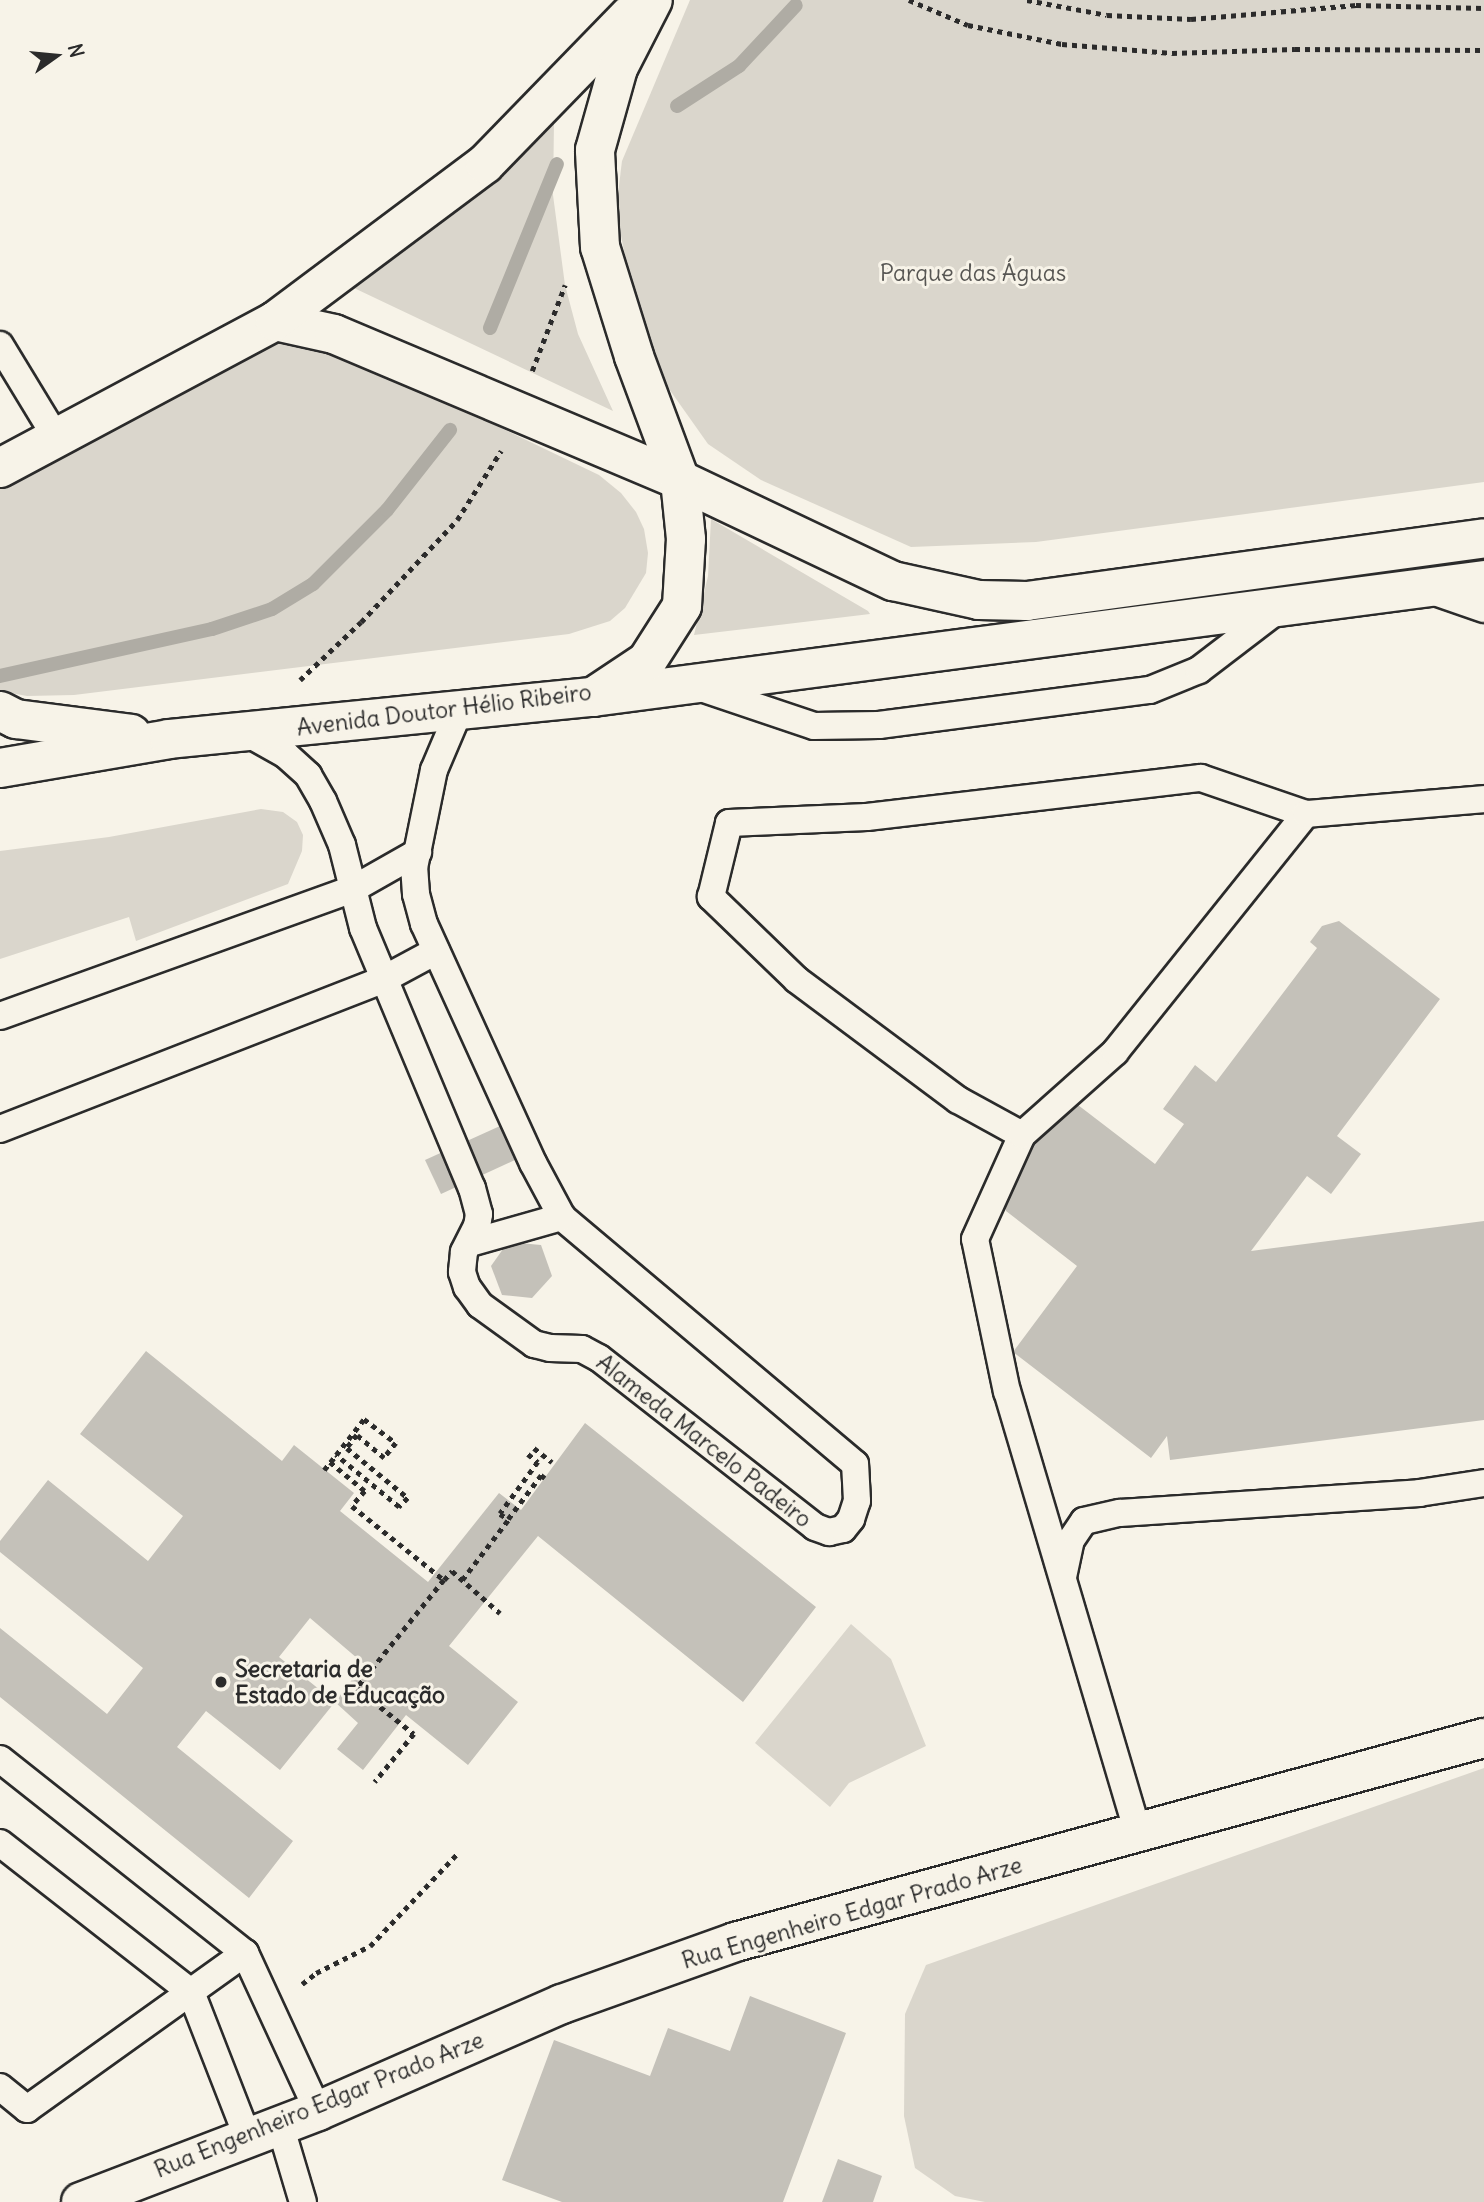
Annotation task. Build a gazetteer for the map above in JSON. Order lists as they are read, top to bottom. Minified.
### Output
{"streets":{"street":["Avenida Doutor Hélio Ribeiro","Rua Engenheiro Edgar Prado Arze"],"lane":["Alameda Marcelo Padeiro"]},"crossings":[["Avenida Doutor Hélio Ribeiro","Alameda Marcelo Padeiro"]],"parks":["Parque das Águas"],"places":["Secretaria de Estado de Educação"],"north":"right"}
